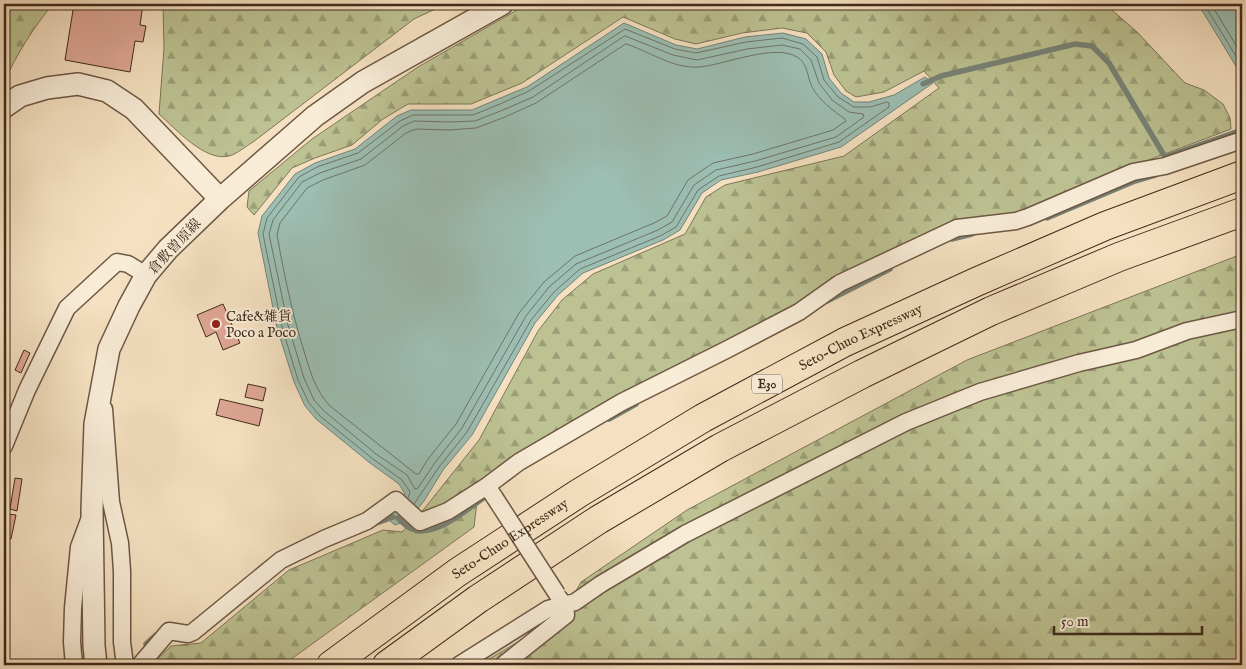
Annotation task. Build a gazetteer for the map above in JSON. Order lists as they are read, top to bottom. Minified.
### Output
{"streets":{"highway":["Seto-Chuo Expressway","E30"],"street":["倉敷曽原線"]},"places":["Cafe&雑貨 Poco a Poco"],"scale_bar":"50 m"}
